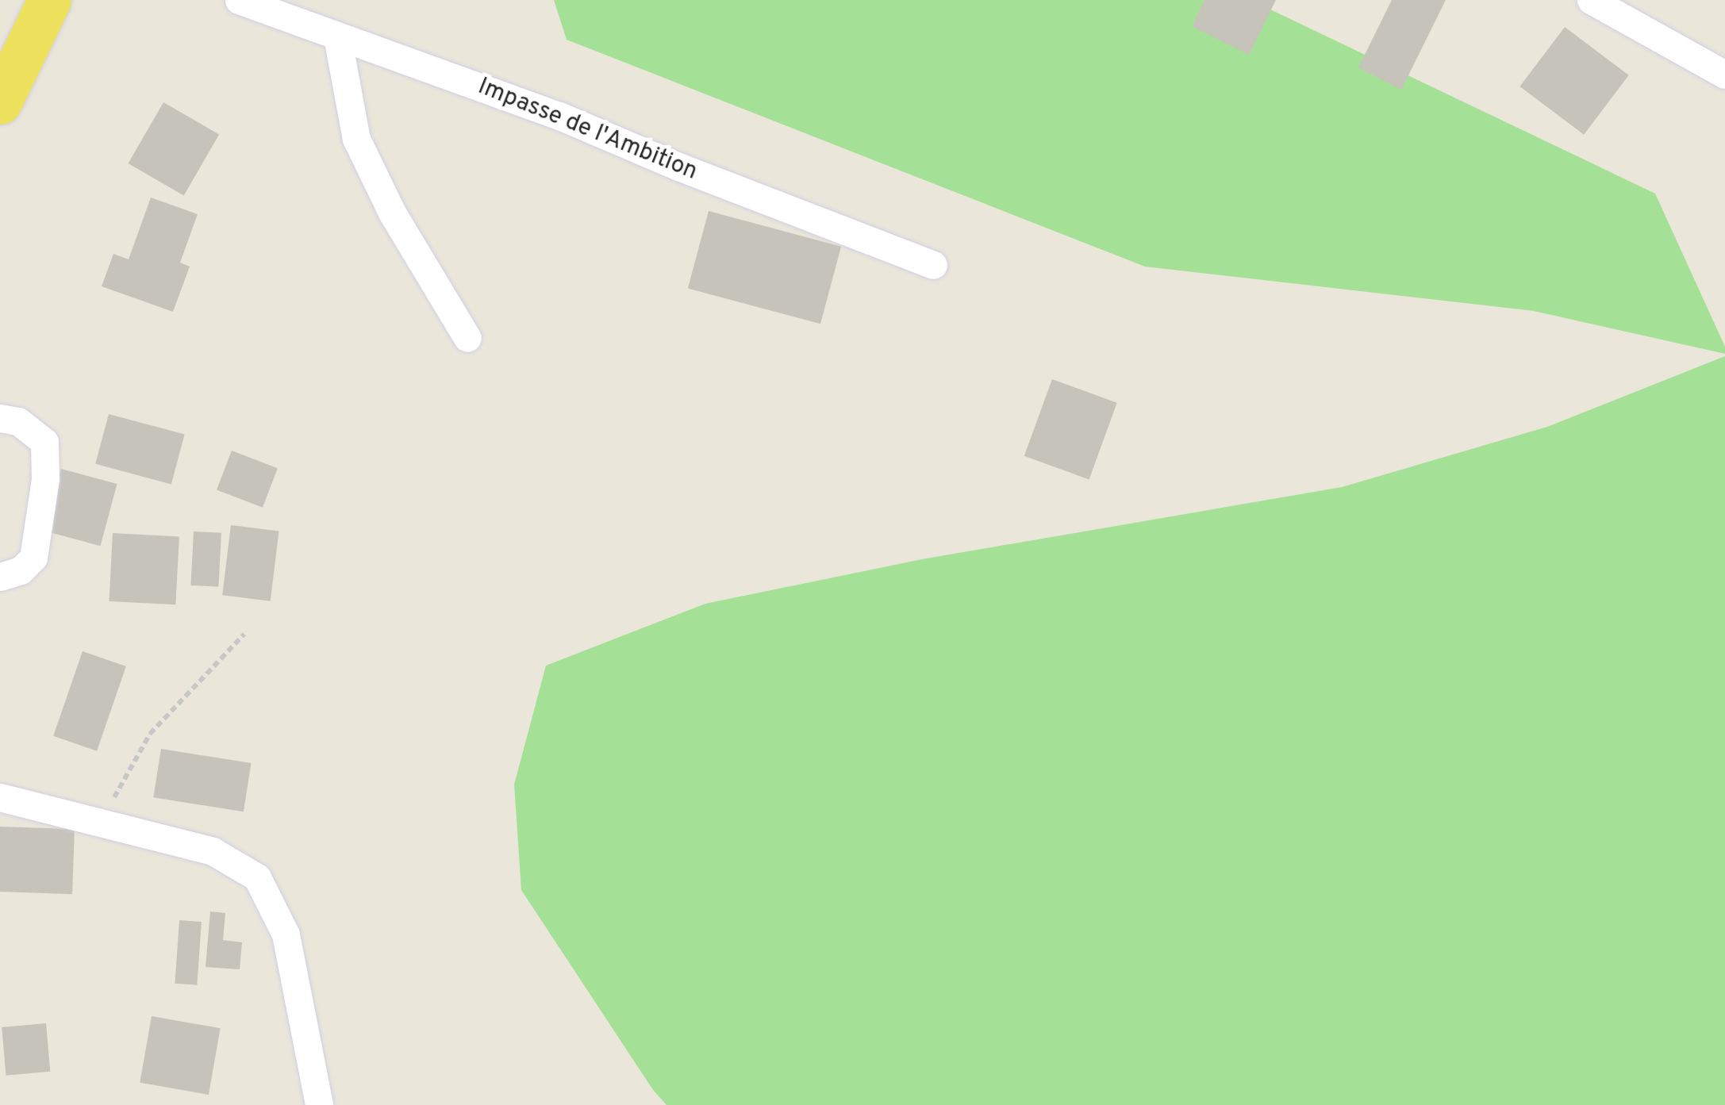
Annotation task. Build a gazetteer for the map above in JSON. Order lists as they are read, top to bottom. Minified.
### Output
{"streets":{"street":["Impasse de l'Ambition"]}}
